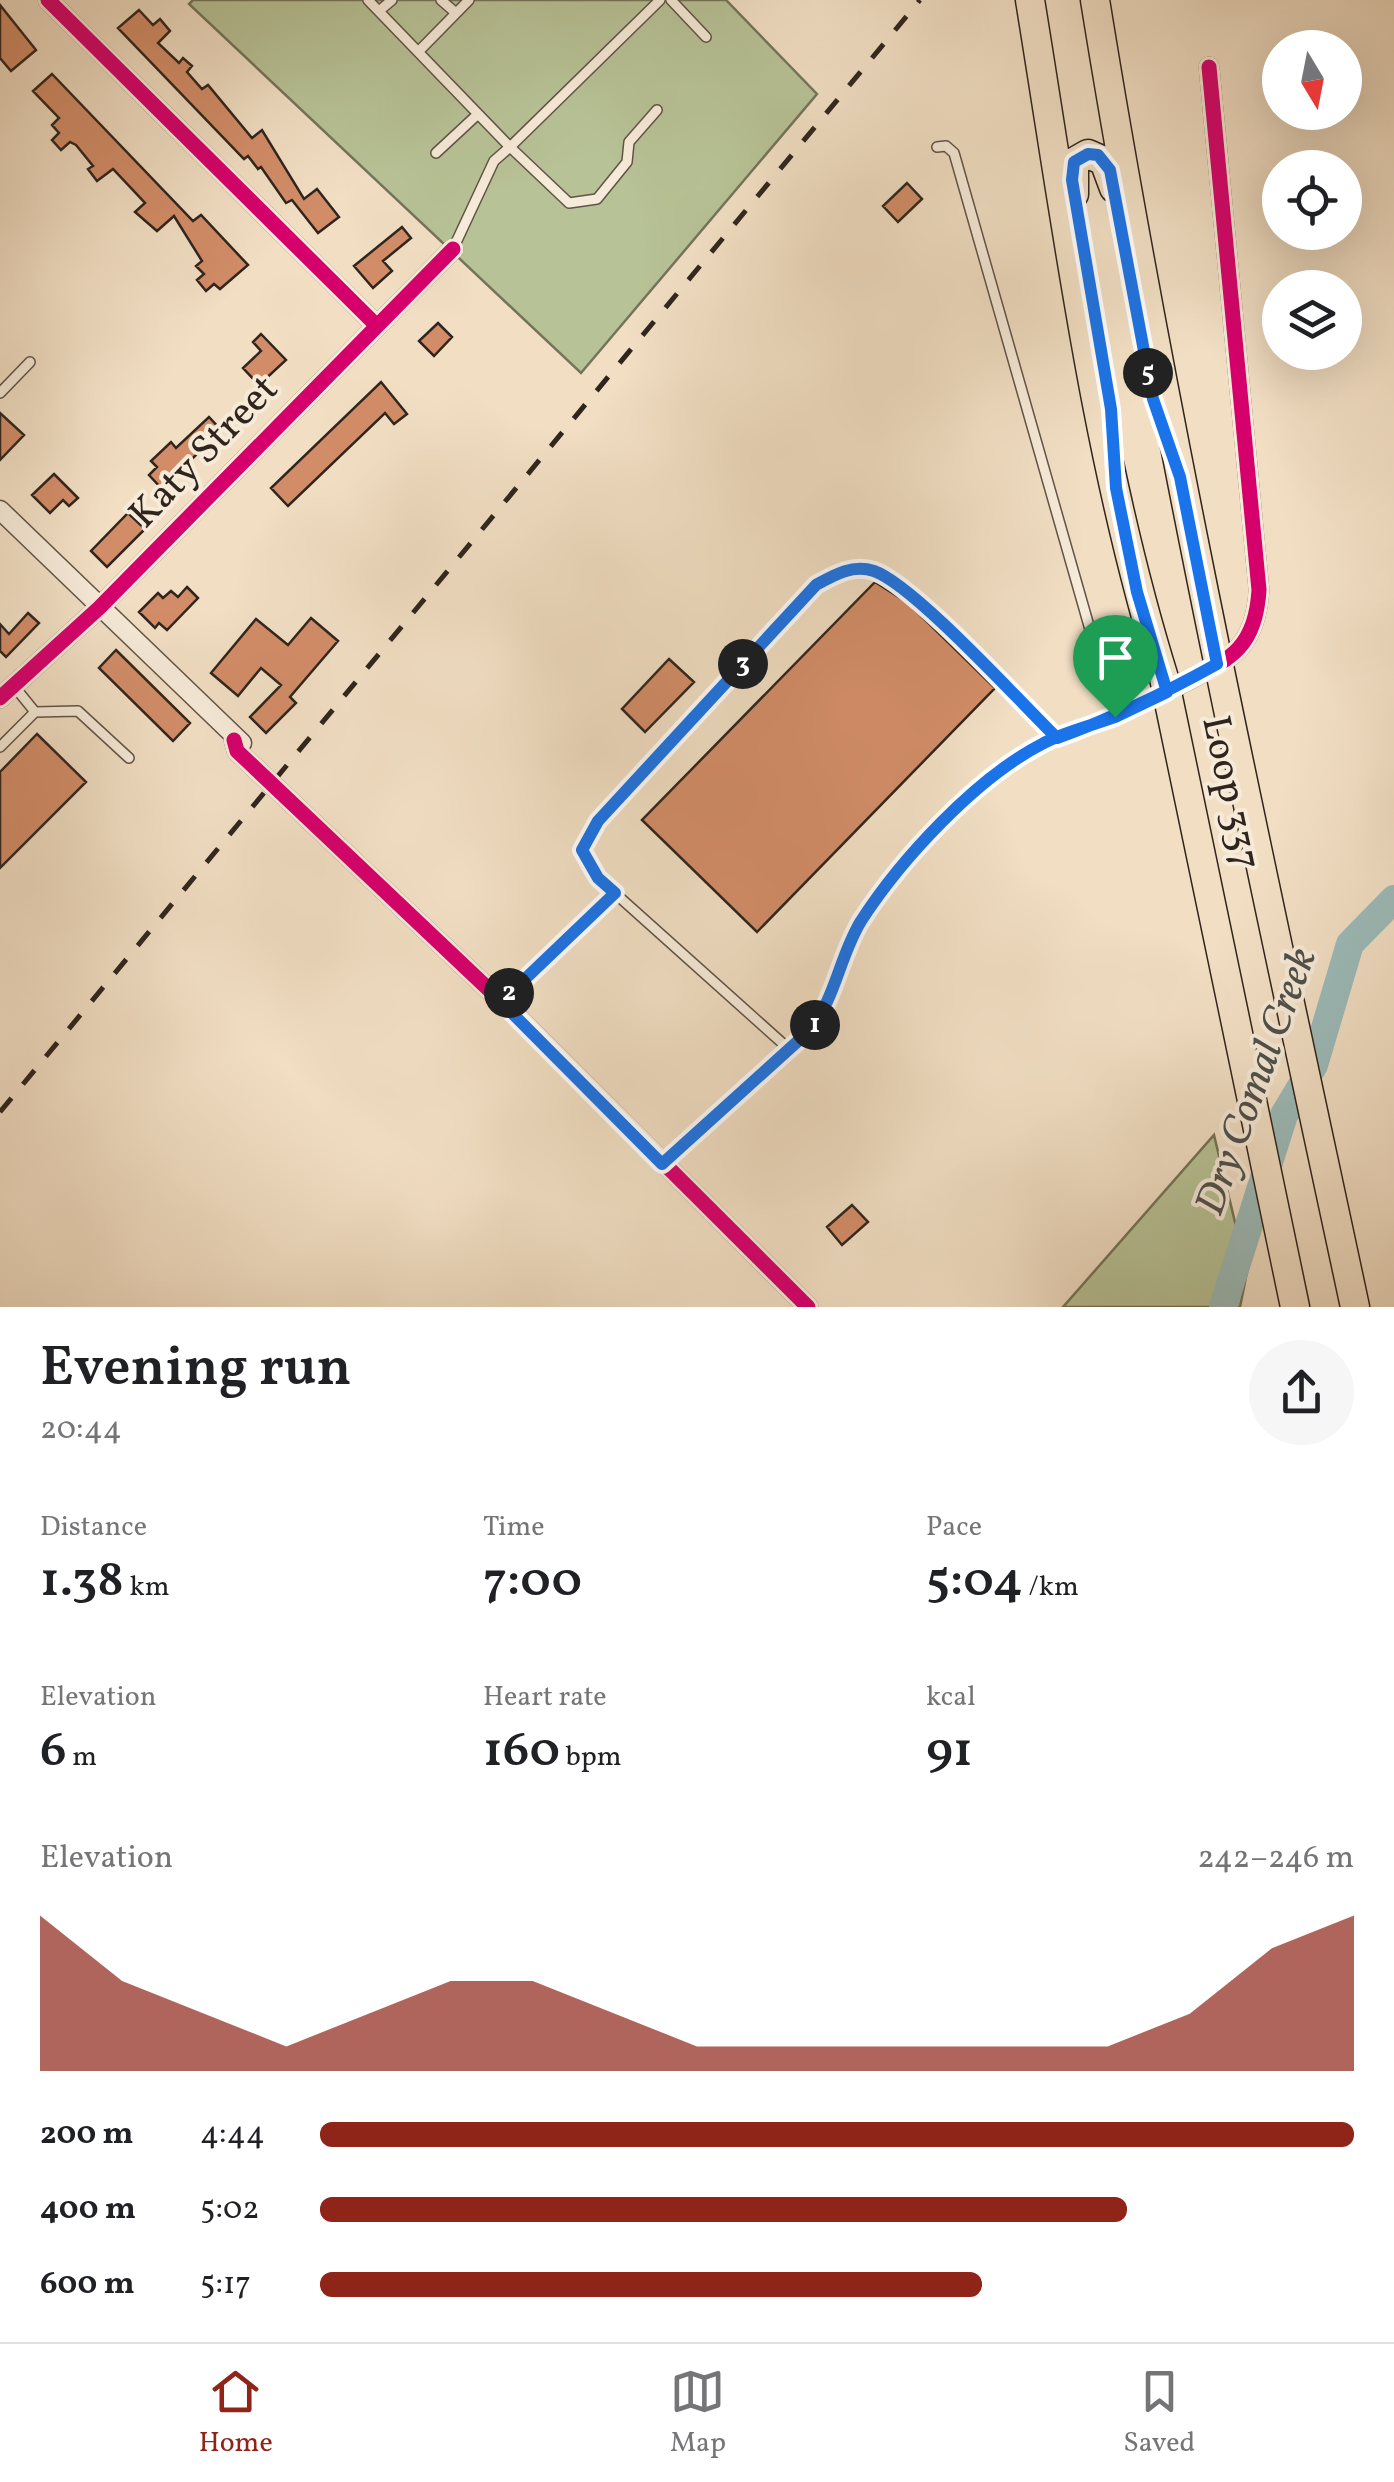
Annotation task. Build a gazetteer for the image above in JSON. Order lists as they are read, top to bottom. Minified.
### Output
{"streets":{"main road":["Loop 337"],"street":["Katy Street"]},"water":["Dry Comal Creek"],"north":"bottom","page":{"pins":["5","3","2","1"],"heading":["Evening run","20:44"],"stats":[["Distance","1.38 km"],["Time","7:00"],["Pace","5:04 /km"],["Elevation","6 m"],["Heart rate","160 bpm"],["kcal","91"]],"chart":["Elevation","242–246 m"],"list":[{"name":"200 m","note":"4:44"},{"name":"400 m","note":"5:02"},{"name":"600 m","note":"5:17"}],"tabs":["Home","Map","Saved"]}}
